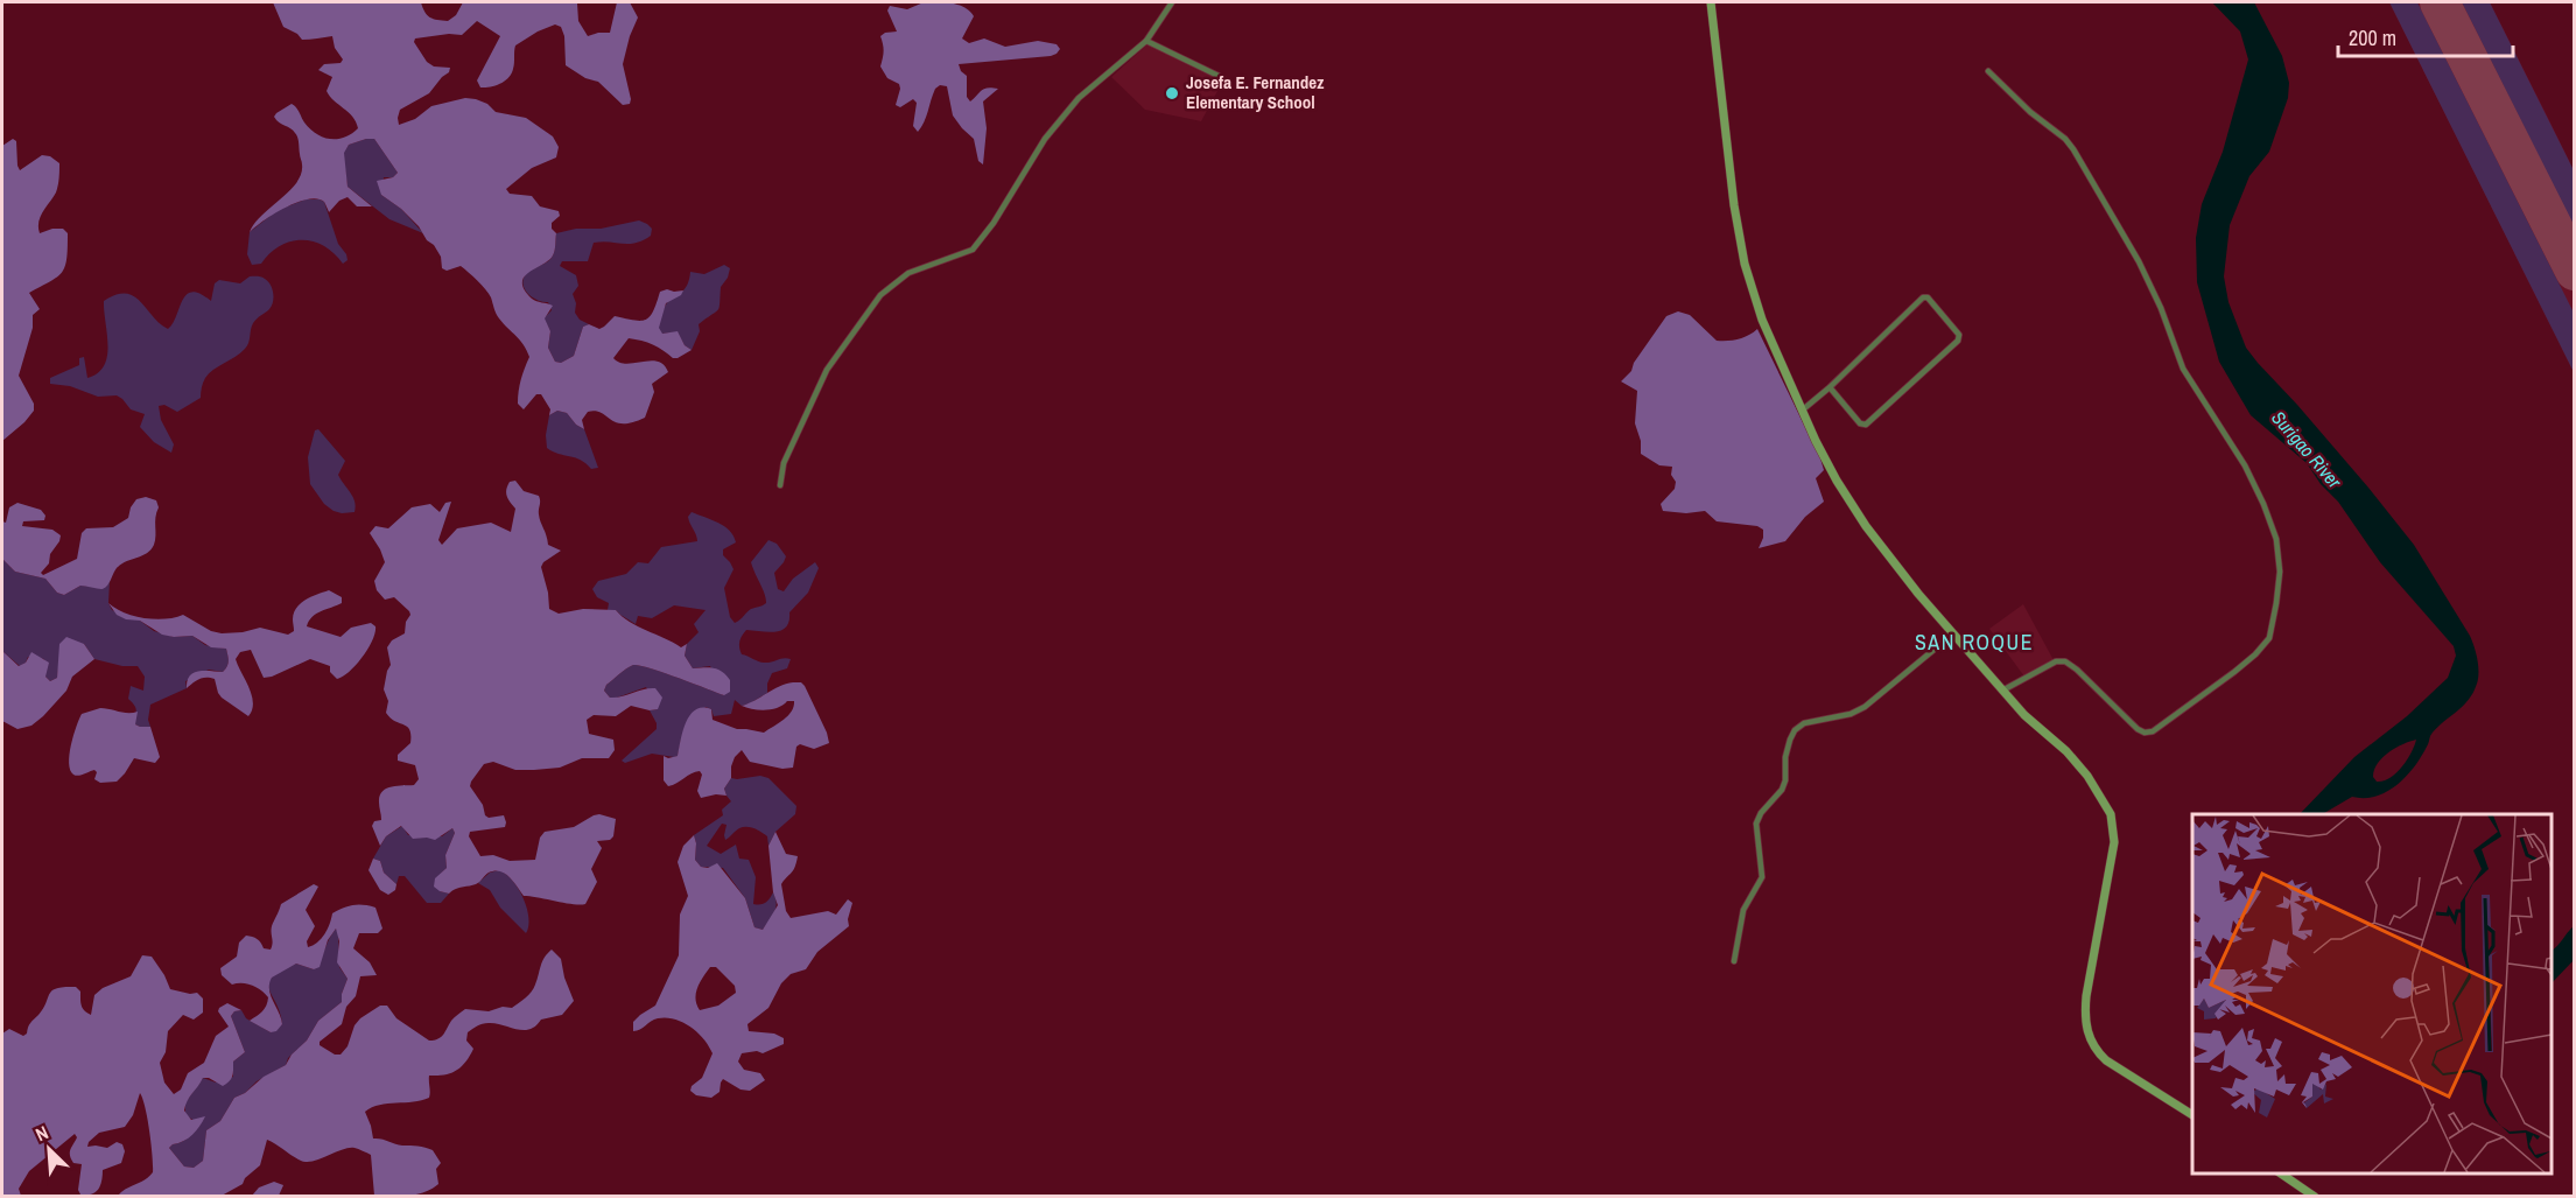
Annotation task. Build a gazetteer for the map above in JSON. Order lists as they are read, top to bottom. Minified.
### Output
{"districts":["SAN ROQUE"],"water":["Surigao River"],"places":["Josefa E. Fernandez Elementary School"],"scale_bar":"200 m","north":"top left"}
